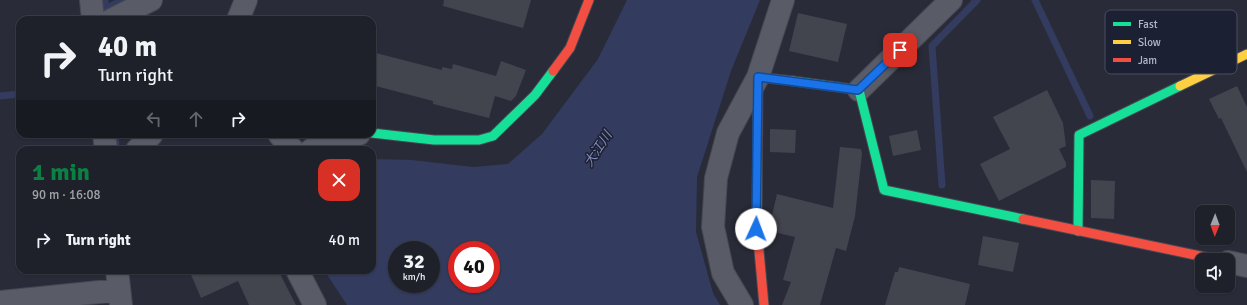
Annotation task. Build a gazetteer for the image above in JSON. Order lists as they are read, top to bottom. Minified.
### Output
{"water":["大江川"],"legend":["Fast","Slow","Jam"],"north":"bottom","page":{"turn":["40 m","Turn right"],"heading":["1 min","90 m · 16:08"],"list":[{"name":"Turn right","value":"40 m"}],"speed":"32 km/h","limit":"40"}}
